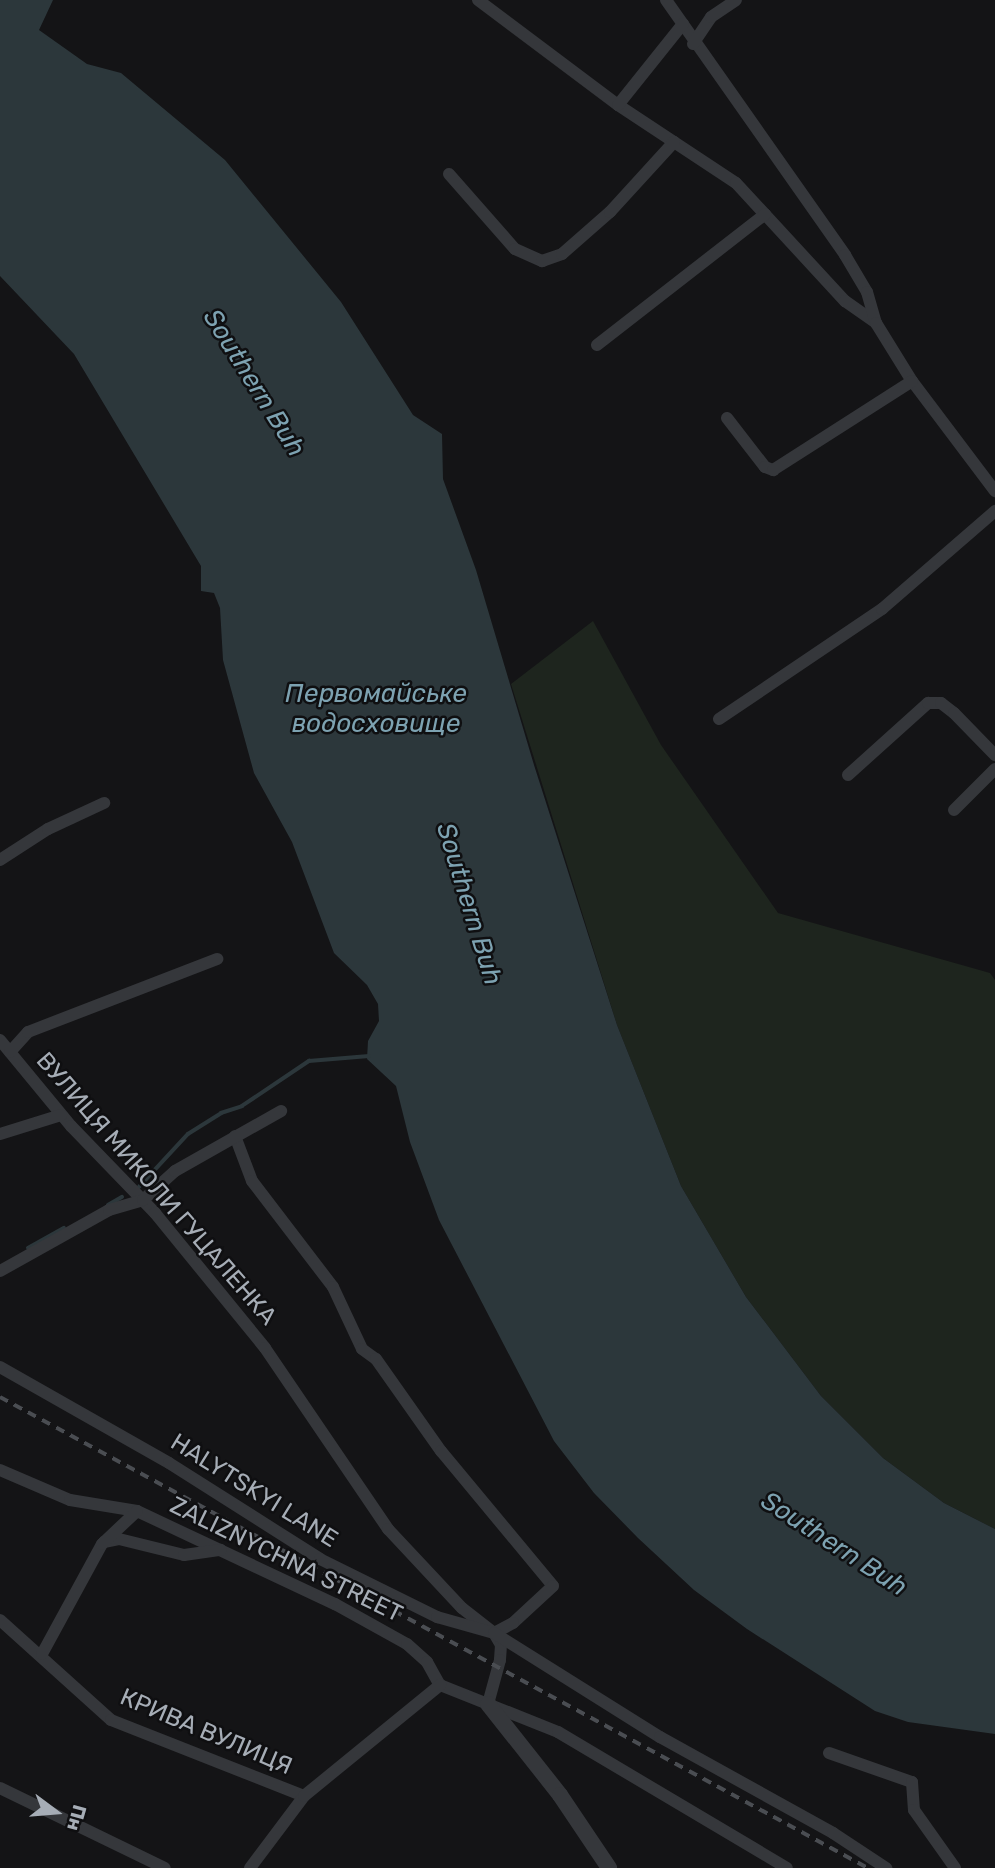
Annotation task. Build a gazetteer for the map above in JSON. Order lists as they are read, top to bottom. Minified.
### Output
{"streets":{"street":["ВУЛИЦЯ МИКОЛИ ГУЦАЛЕНКА","HALYTSKYI LANE","ZALIZNYCHNA STREET","КРИВА ВУЛИЦЯ"]},"crossings":[["ВУЛИЦЯ МИКОЛИ ГУЦАЛЕНКА","HALYTSKYI LANE"]],"water":["Southern Buh","Первомайське водосховище"],"north":"right"}
